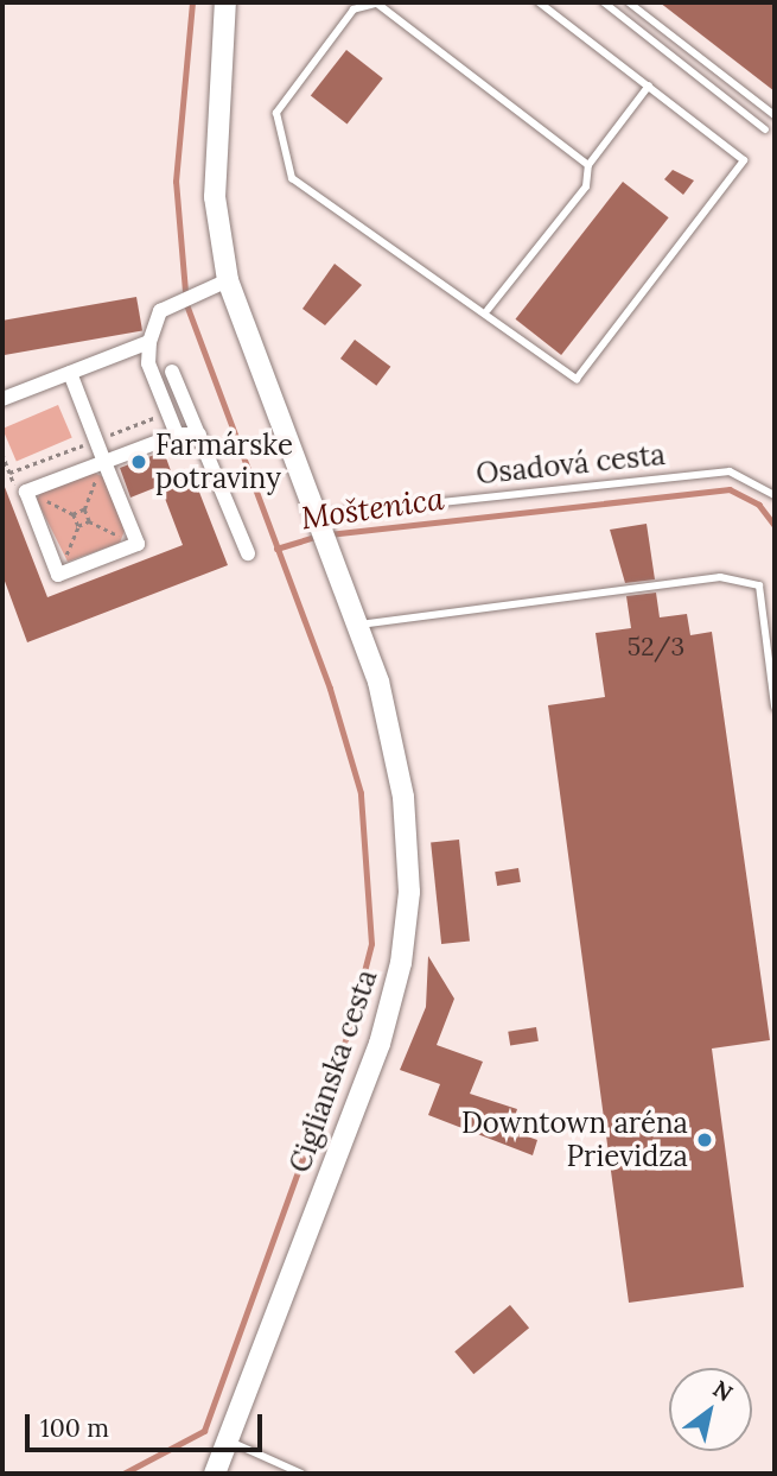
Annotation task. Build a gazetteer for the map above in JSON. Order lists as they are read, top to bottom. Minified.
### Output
{"streets":{"street":["Ciglianska cesta"],"lane":["Osadová cesta"]},"crossings":[["Osadová cesta","Ciglianska cesta"]],"water":["Moštenica"],"places":["Farmárske potraviny","Downtown aréna Prievidza"],"house_numbers":["52/3"],"scale_bar":"100 m","north":"top right"}
